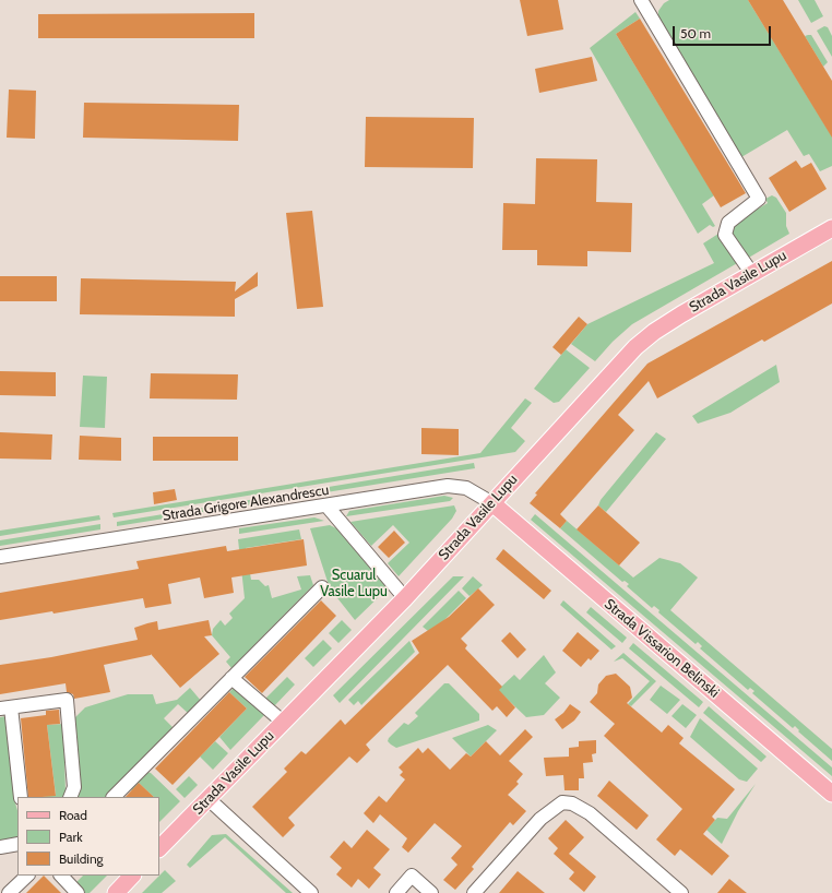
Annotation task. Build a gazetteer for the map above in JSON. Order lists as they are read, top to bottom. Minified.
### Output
{"streets":{"main road":["Strada Vasile Lupu","Strada Vissarion Belinski"],"street":["Strada Grigore Alexandrescu"]},"crossings":[["Strada Vasile Lupu","Strada Grigore Alexandrescu"],["Strada Vasile Lupu","Strada Vissarion Belinski"],["Strada Grigore Alexandrescu","Strada Vissarion Belinski"]],"parks":["Scuarul Vasile Lupu"],"legend":["Road","Park","Building"],"scale_bar":"50 m"}
